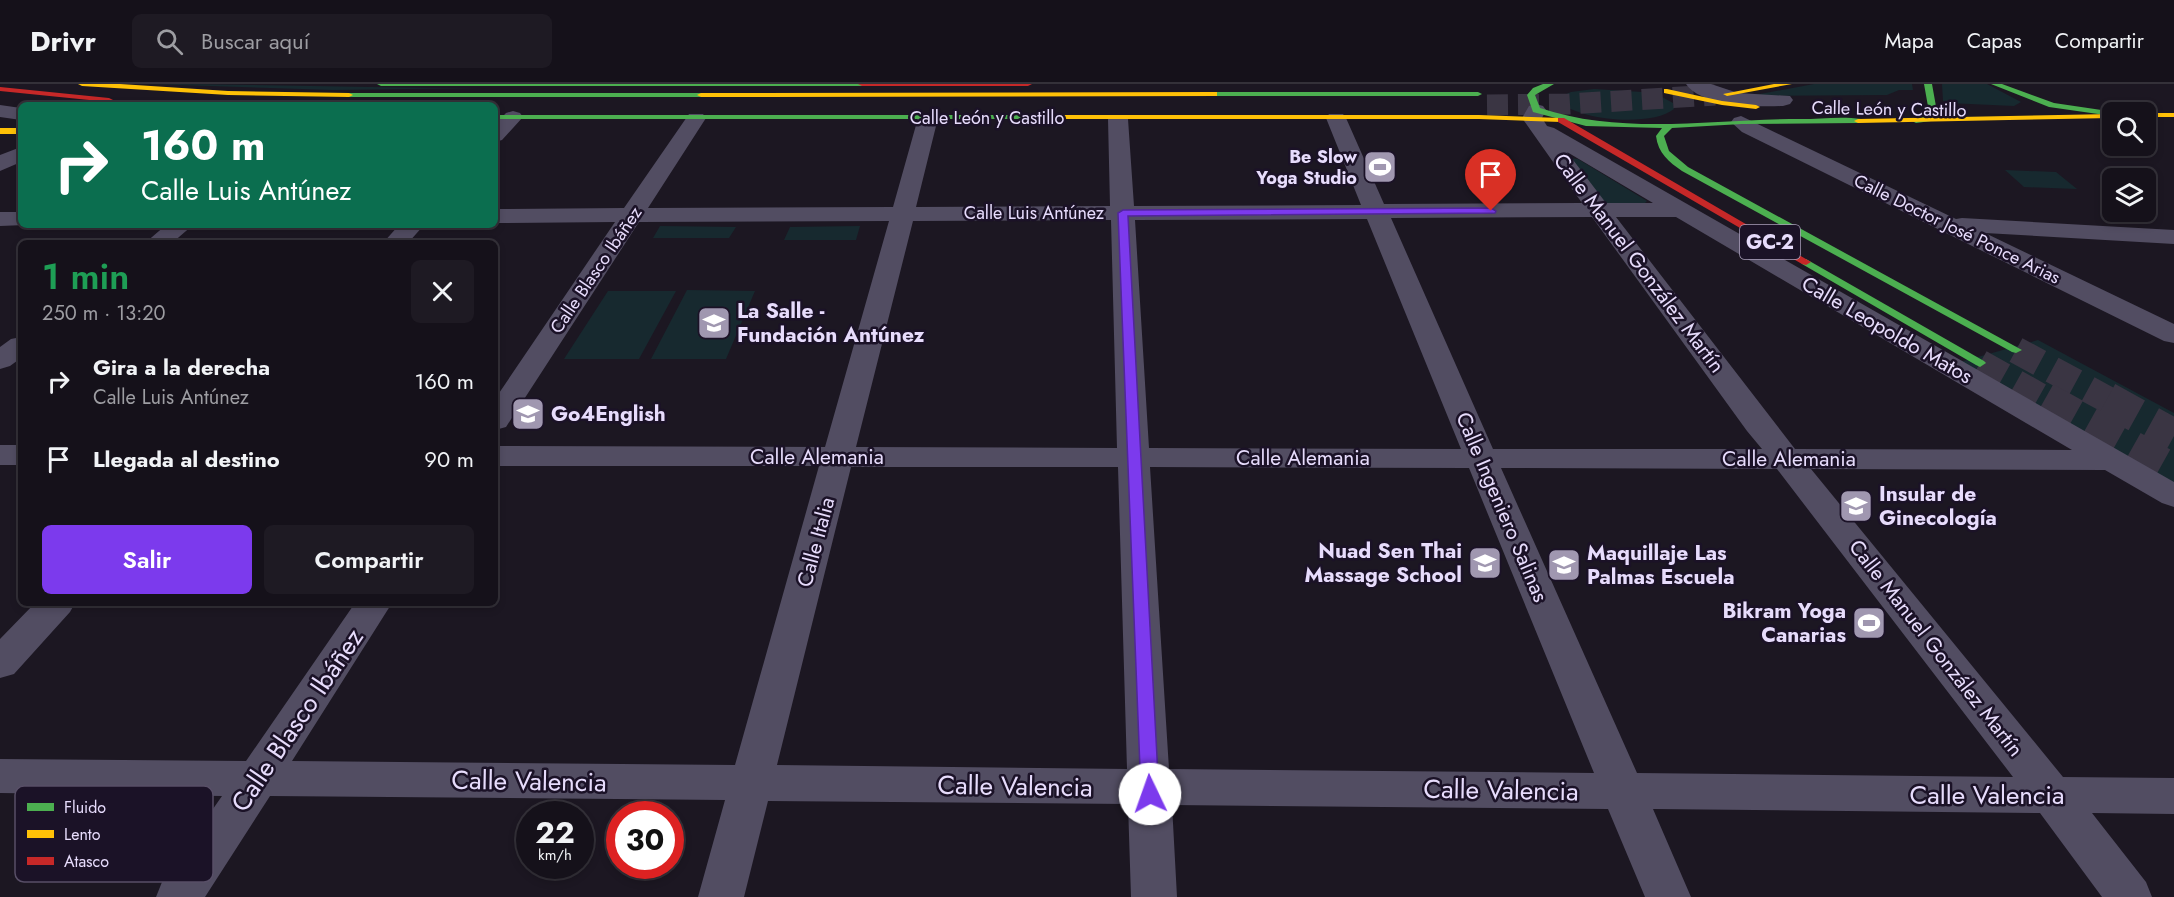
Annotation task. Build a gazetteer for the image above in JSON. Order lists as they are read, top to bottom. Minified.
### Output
{"streets":{"main road":["Calle León y Castillo","GC-2"],"street":["Calle Luis Antúnez","Calle Doctor José Ponce Arias","Calle Manuel González Martín","Calle Blasco Ibáñez","Calle Leopoldo Matos","Calle Alemania","Calle Ingeniero Salinas","Calle Italia","Calle Valencia"]},"crossings":[["Calle León y Castillo","Calle Doctor José Ponce Arias"],["Calle León y Castillo","GC-2"],["Calle León y Castillo","Calle Manuel González Martín"],["Calle León y Castillo","Calle Leopoldo Matos"],["Calle León y Castillo","Calle Ingeniero Salinas"],["Calle León y Castillo","Calle Italia"],["Calle Luis Antúnez","Calle Manuel González Martín"],["Calle Luis Antúnez","Calle Blasco Ibáñez"],["Calle Luis Antúnez","Calle Leopoldo Matos"],["Calle Luis Antúnez","Calle Ingeniero Salinas"],["Calle Luis Antúnez","Calle Italia"],["GC-2","Calle Manuel González Martín"],["GC-2","Calle Leopoldo Matos"],["Calle Manuel González Martín","Calle Leopoldo Matos"],["Calle Manuel González Martín","Calle Alemania"],["Calle Manuel González Martín","Calle Valencia"],["Calle Blasco Ibáñez","Calle Valencia"],["Calle Leopoldo Matos","Calle Alemania"],["Calle Alemania","Calle Ingeniero Salinas"],["Calle Alemania","Calle Italia"],["Calle Ingeniero Salinas","Calle Valencia"],["Calle Italia","Calle Valencia"]],"places":{"sports":["Be Slow Yoga Studio","Bikram Yoga Canarias"],"school or university":["La Salle - Fundación Antúnez","Go4English","Insular de Ginecología","Nuad Sen Thai Massage School","Maquillaje Las Palmas Escuela"]},"legend":["Fluido","Lento","Atasco"],"page":{"header":"Drivr","search":"Buscar aquí","nav":["Mapa","Capas","Compartir"],"turn":["160 m","Calle Luis Antúnez"],"heading":["1 min","250 m · 13:20"],"list":[{"name":"Gira a la derecha","note":"Calle Luis Antúnez","value":"160 m"},{"name":"Llegada al destino","value":"90 m"}],"buttons":["Salir","Compartir"],"speed":"22 km/h","limit":"30"}}
